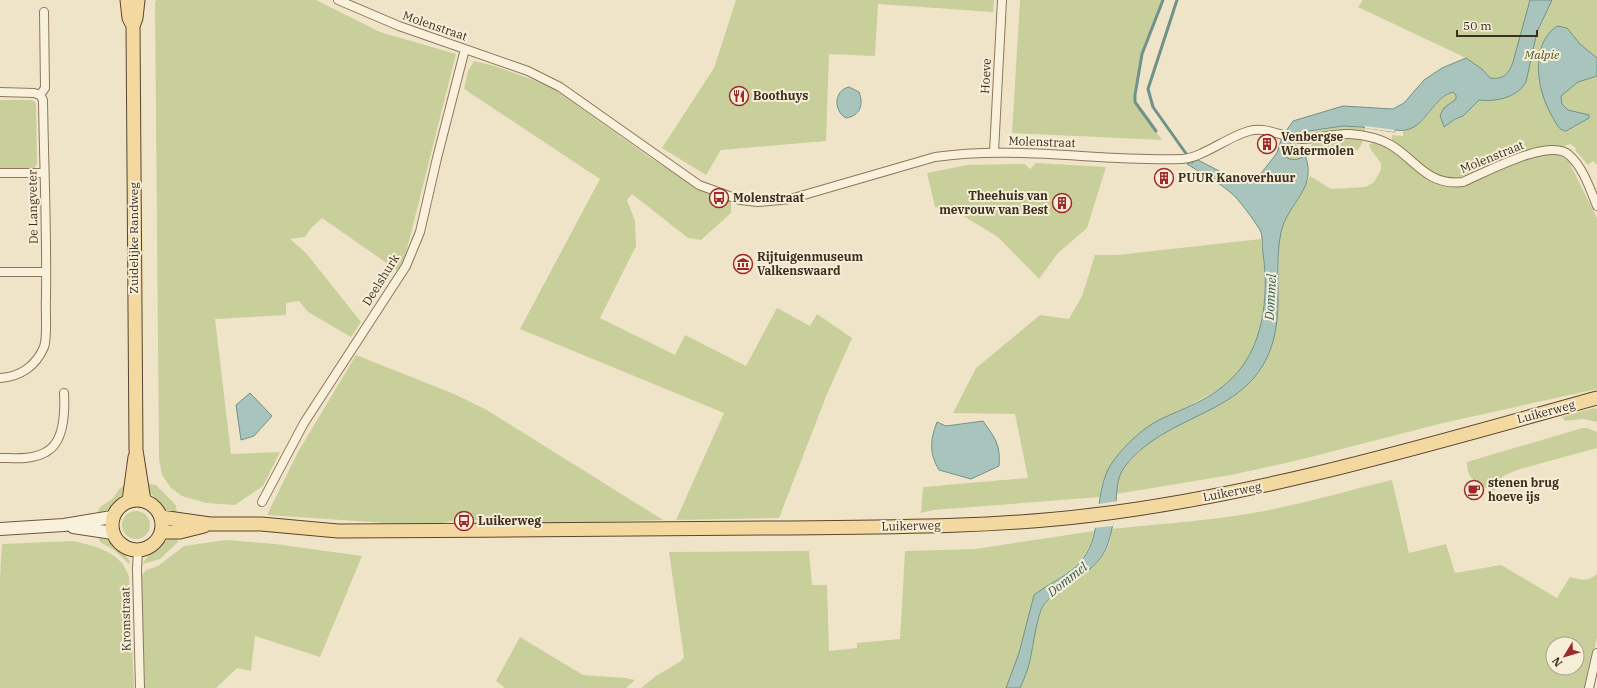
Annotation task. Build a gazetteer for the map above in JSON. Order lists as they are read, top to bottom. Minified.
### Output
{"streets":{"main road":["Zuidelijke Randweg","Luikerweg"],"street":["Molenstraat","Hoeve","De Langveter","Deelshurk","Kromstraat"]},"crossings":[["Molenstraat","Hoeve"],["Molenstraat","Deelshurk"],["Zuidelijke Randweg","Luikerweg"],["Zuidelijke Randweg","Kromstraat"],["Luikerweg","Kromstraat"]],"water":["Dommel"],"parks":["Malpie"],"places":{"restaurant":["Boothuys"],"building":["Venbergse Watermolen","PUUR Kanoverhuur","Theehuis van mevrouw van Best"],"bus stop":["Molenstraat","Luikerweg"],"museum":["Rijtuigenmuseum Valkenswaard"],"cafe":["stenen brug hoeve ijs"]},"scale_bar":"50 m","north":"bottom left"}
